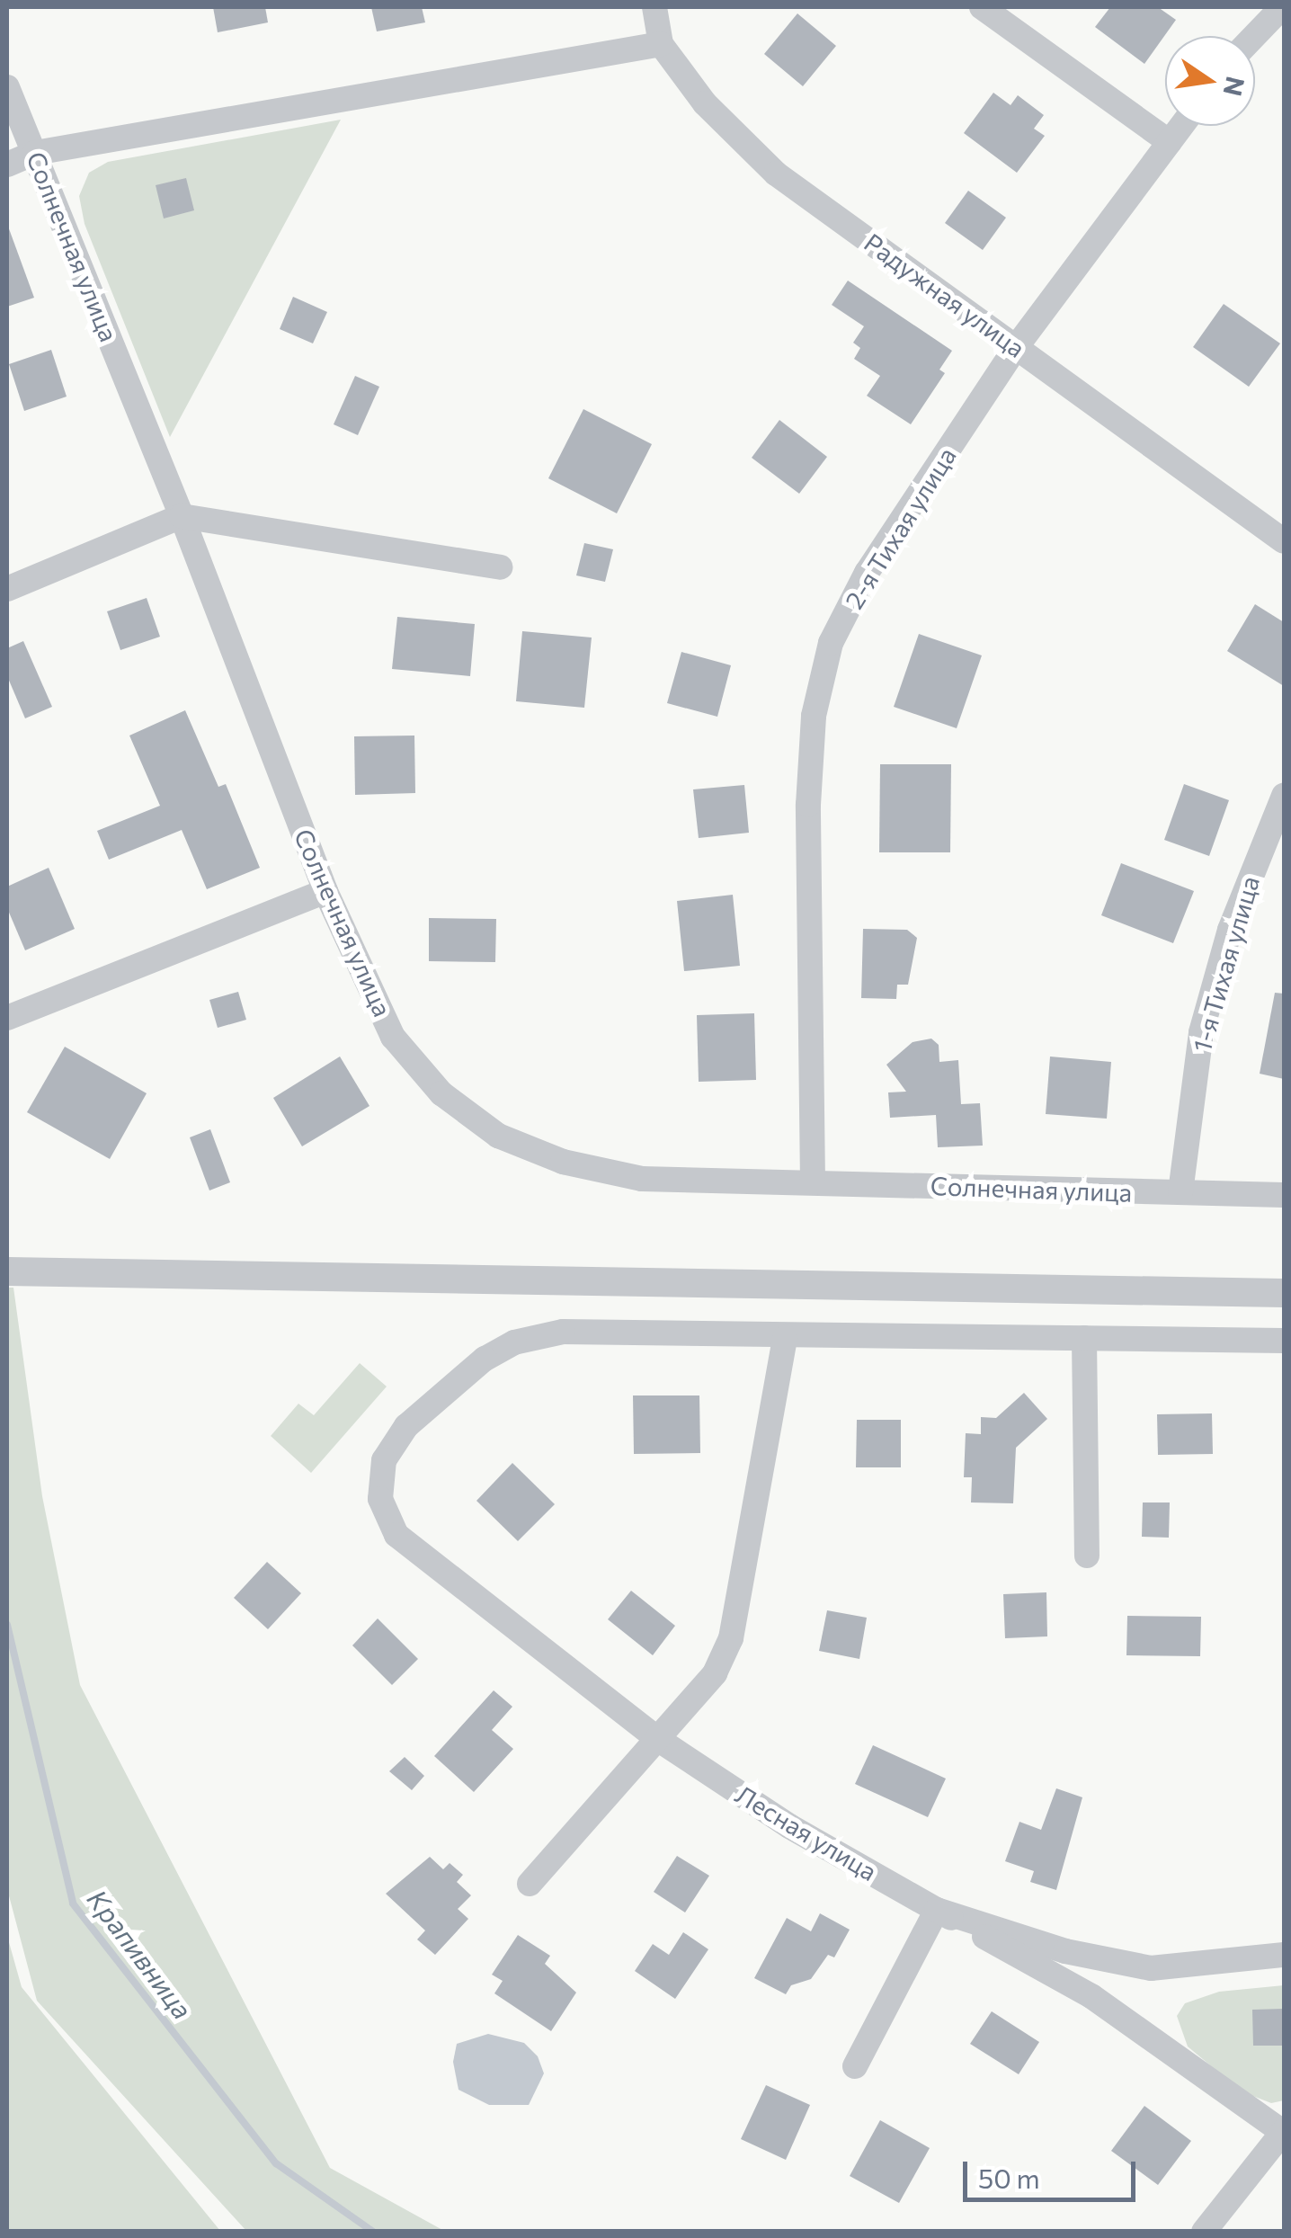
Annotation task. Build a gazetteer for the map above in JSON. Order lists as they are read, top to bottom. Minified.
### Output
{"streets":{"street":["Солнечная улица","Радужная улица","2-я Тихая улица","1-я Тихая улица","Лесная улица"]},"crossings":[["Солнечная улица","2-я Тихая улица"],["Солнечная улица","1-я Тихая улица"],["Радужная улица","2-я Тихая улица"]],"water":["Крапивница"],"scale_bar":"50 m","north":"right"}
